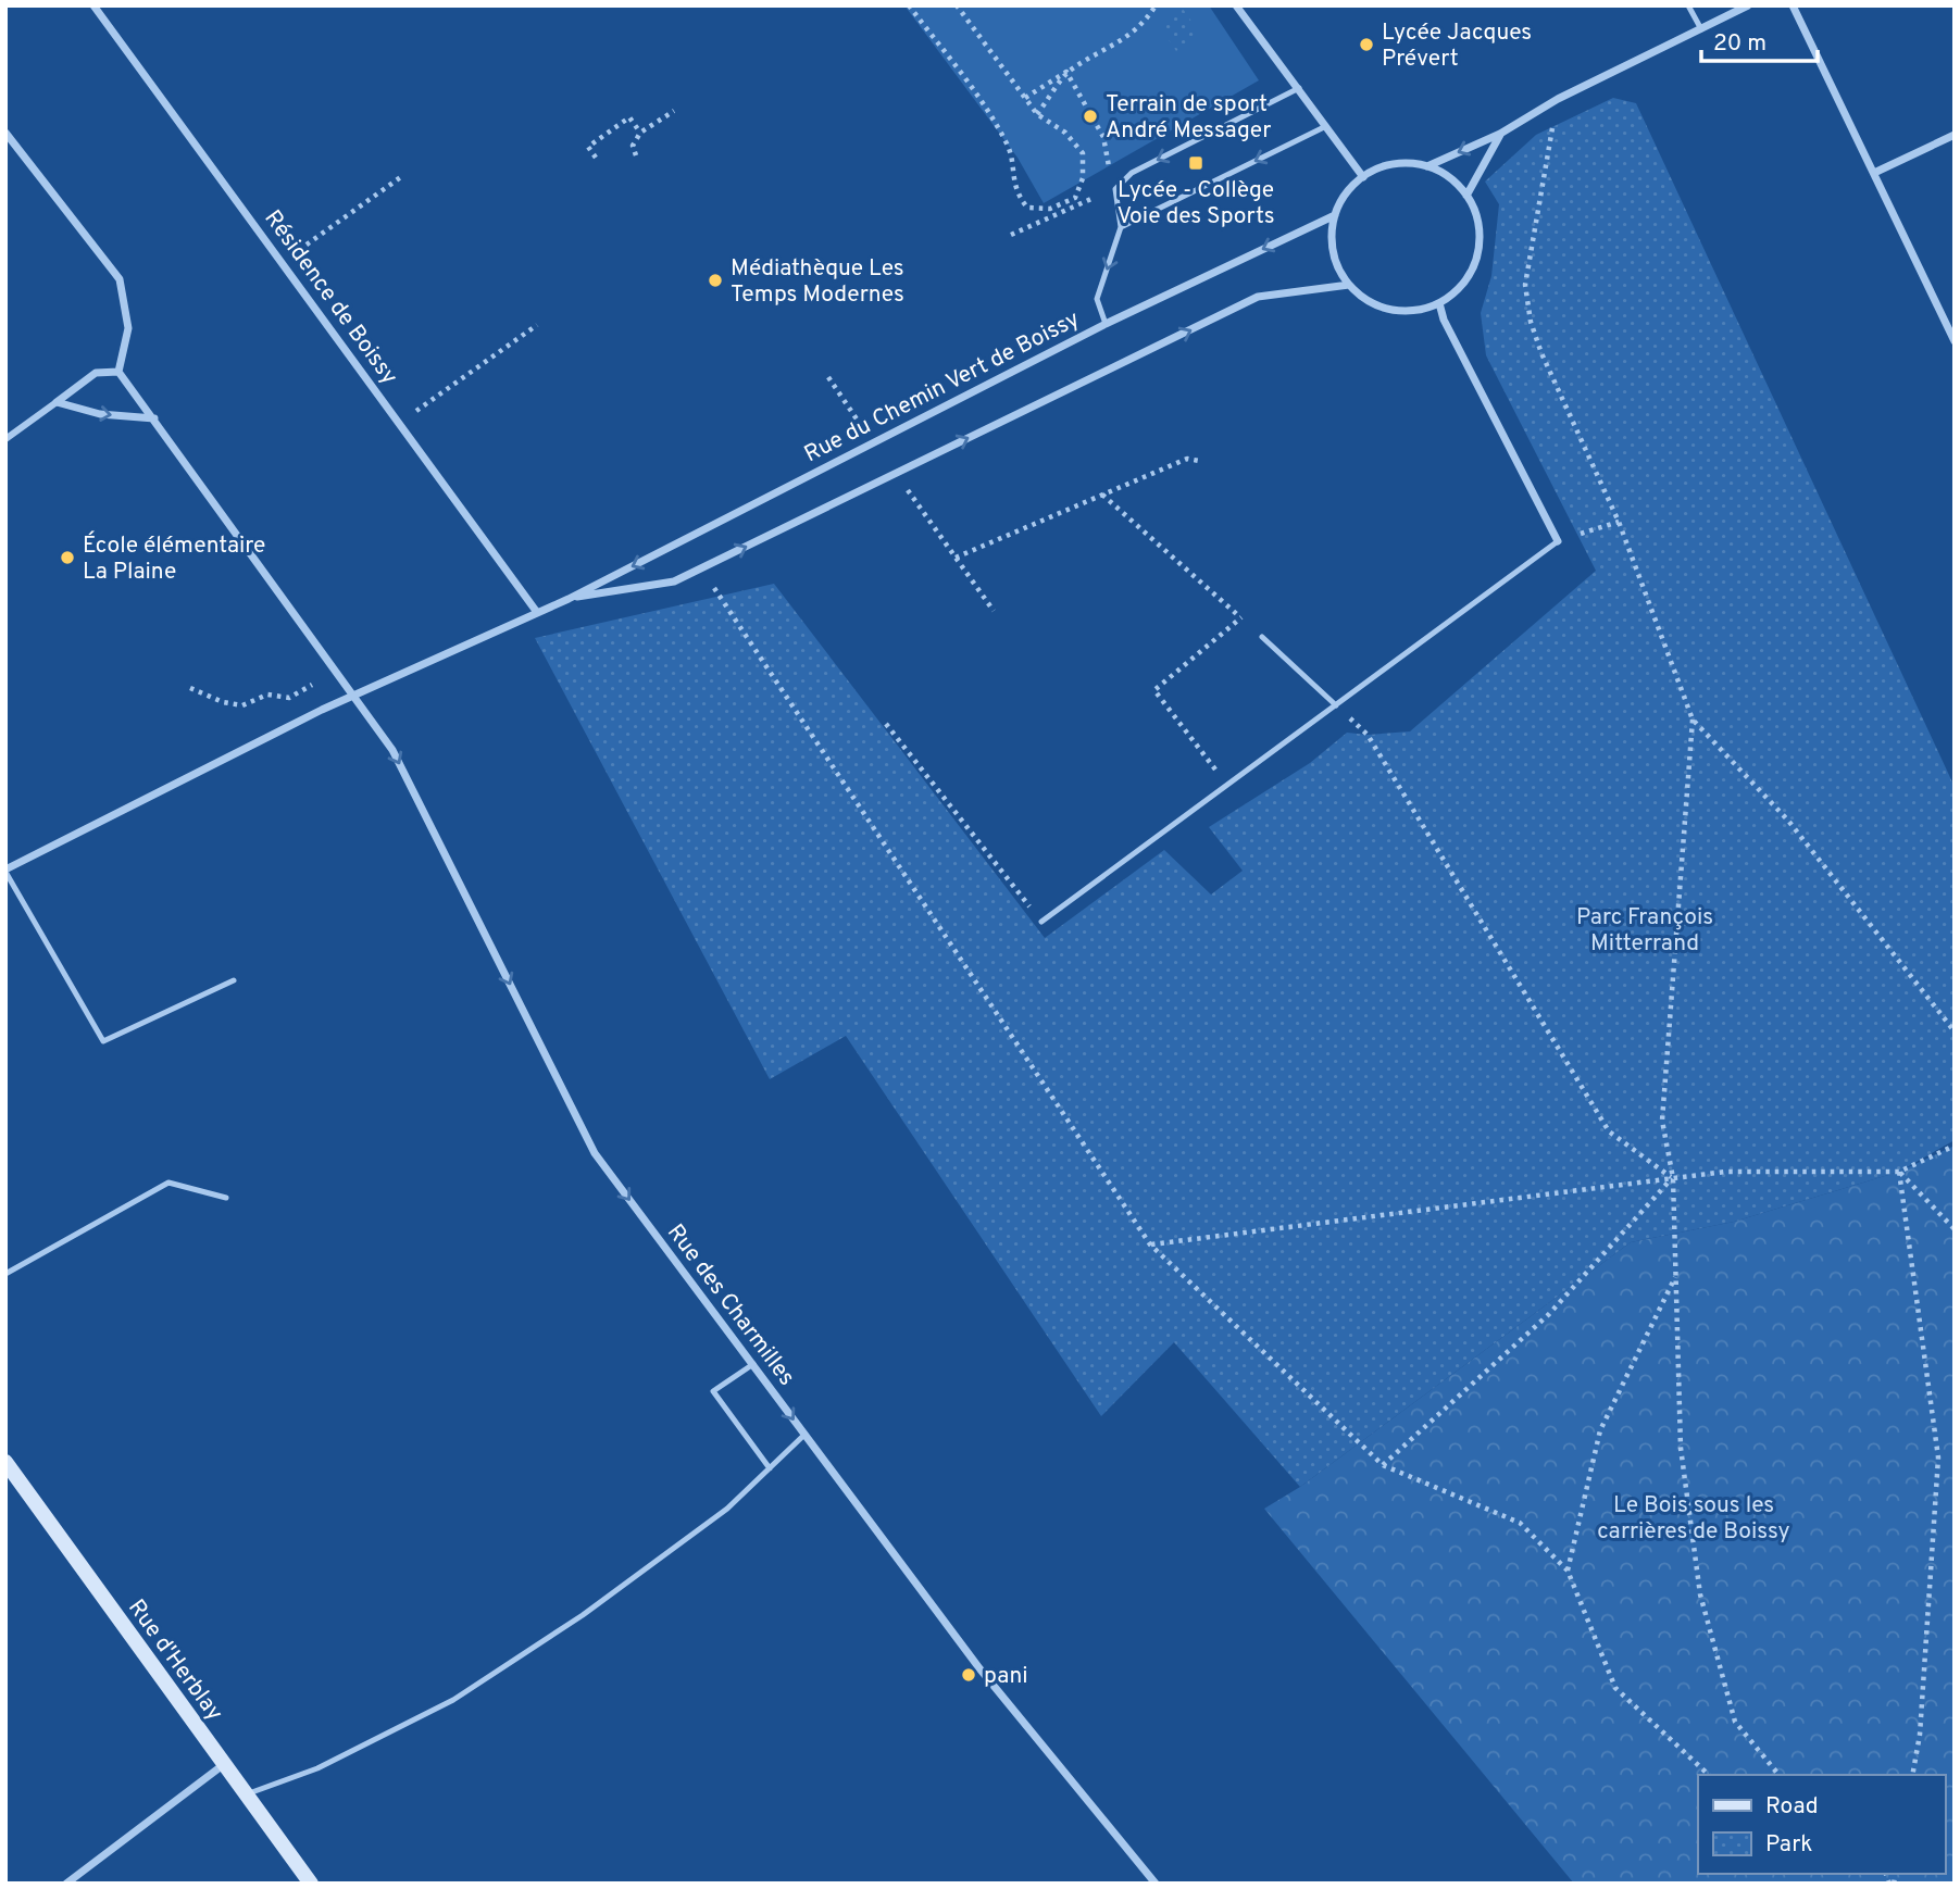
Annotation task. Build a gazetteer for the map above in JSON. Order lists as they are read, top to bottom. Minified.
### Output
{"streets":{"main road":["Rue d'Herblay"],"street":["Résidence de Boissy","Rue du Chemin Vert de Boissy","Rue des Charmilles"]},"crossings":[["Résidence de Boissy","Rue du Chemin Vert de Boissy"],["Rue du Chemin Vert de Boissy","Rue des Charmilles"]],"one_way":["Rue des Charmilles"],"parks":["Parc François Mitterrand","Le Bois sous les carrières de Boissy"],"places":{"other":["Lycée Jacques Prévert","Terrain de sport André Messager","Médiathèque Les Temps Modernes","École élémentaire La Plaine","pani"],"transit":["Lycée - Collège Voie des Sports"]},"legend":["Road","Park"],"scale_bar":"20 m"}
